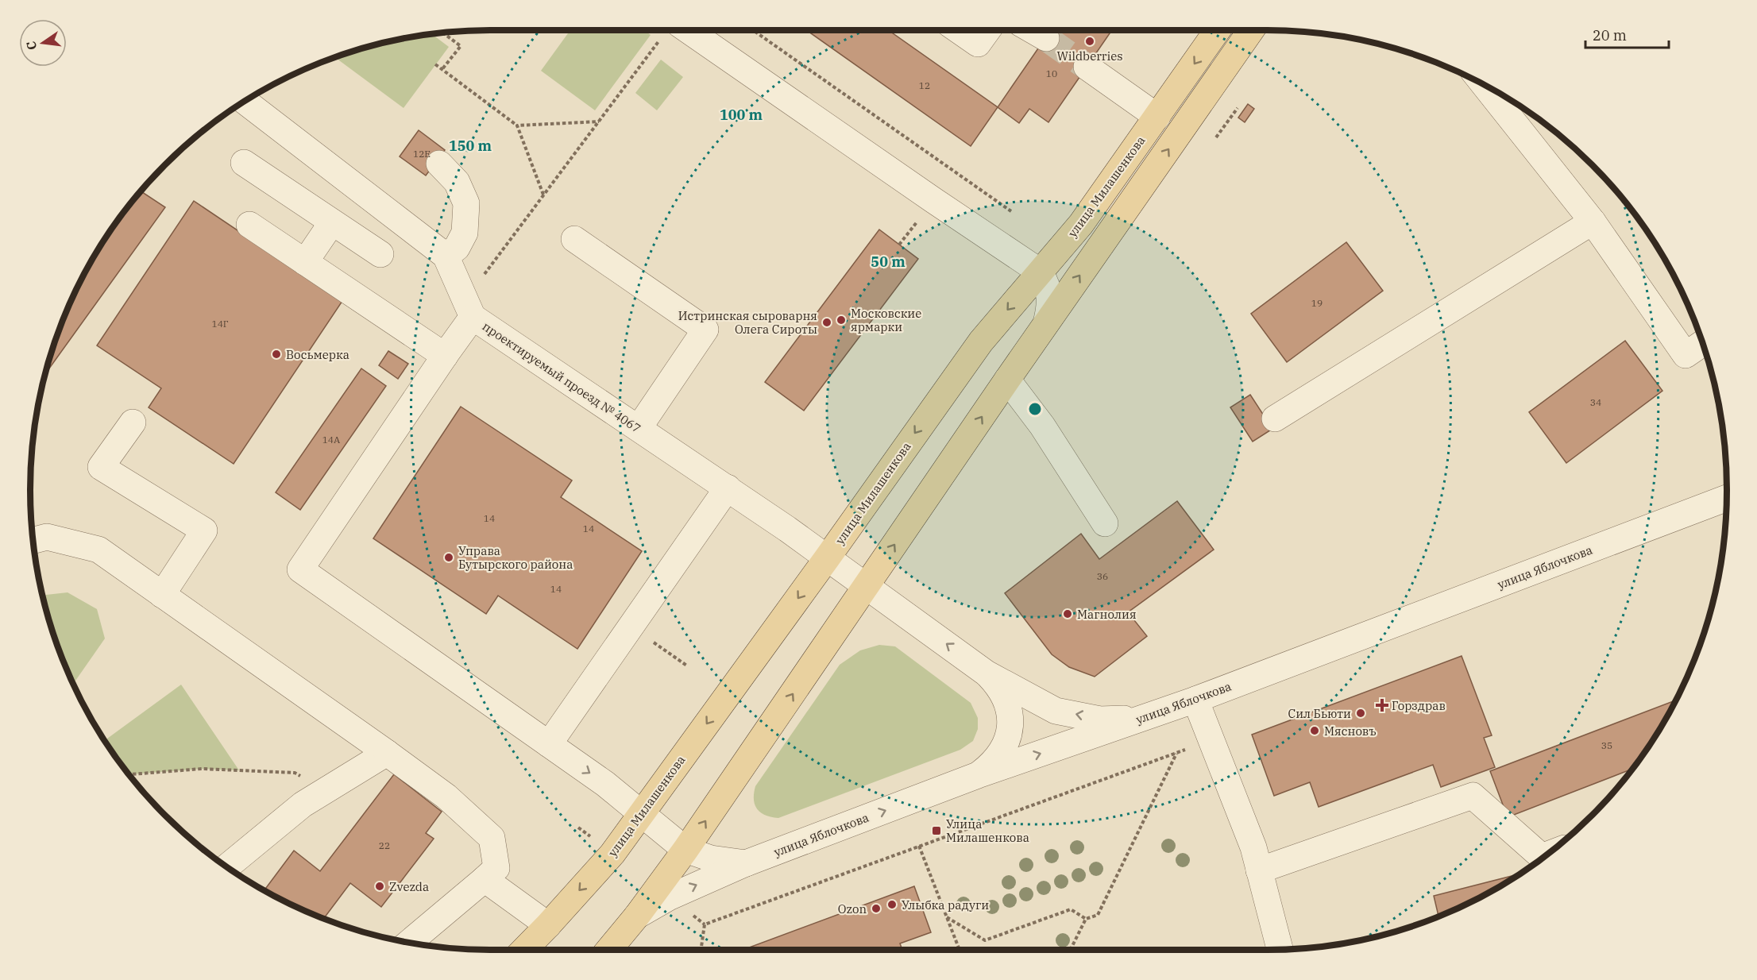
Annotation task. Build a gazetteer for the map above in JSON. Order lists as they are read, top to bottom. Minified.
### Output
{"streets":{"main road":["улица Милашенкова"],"street":["проектируемый проезд № 4067","улица Яблочкова"]},"crossings":[["улица Милашенкова","проектируемый проезд № 4067"]],"one_way":["улица Яблочкова"],"places":{"other":["Wildberries","Московские ярмарки","Истринская сыроварня Олега Сироты","Восьмерка","Управа Бутырского района","Магнолия","Сил Бьюти","Мясновъ","Zvezda","Улыбка радуги","Ozon"],"health":["Горздрав"],"transit":["Улица Милашенкова"]},"house_numbers":["10","12","12Е","19","14Г","34","14А","14","14","36","14","35","22"],"scale_bar":"20 m","north":"left","rings":["100 m","150 m","50 m"]}
